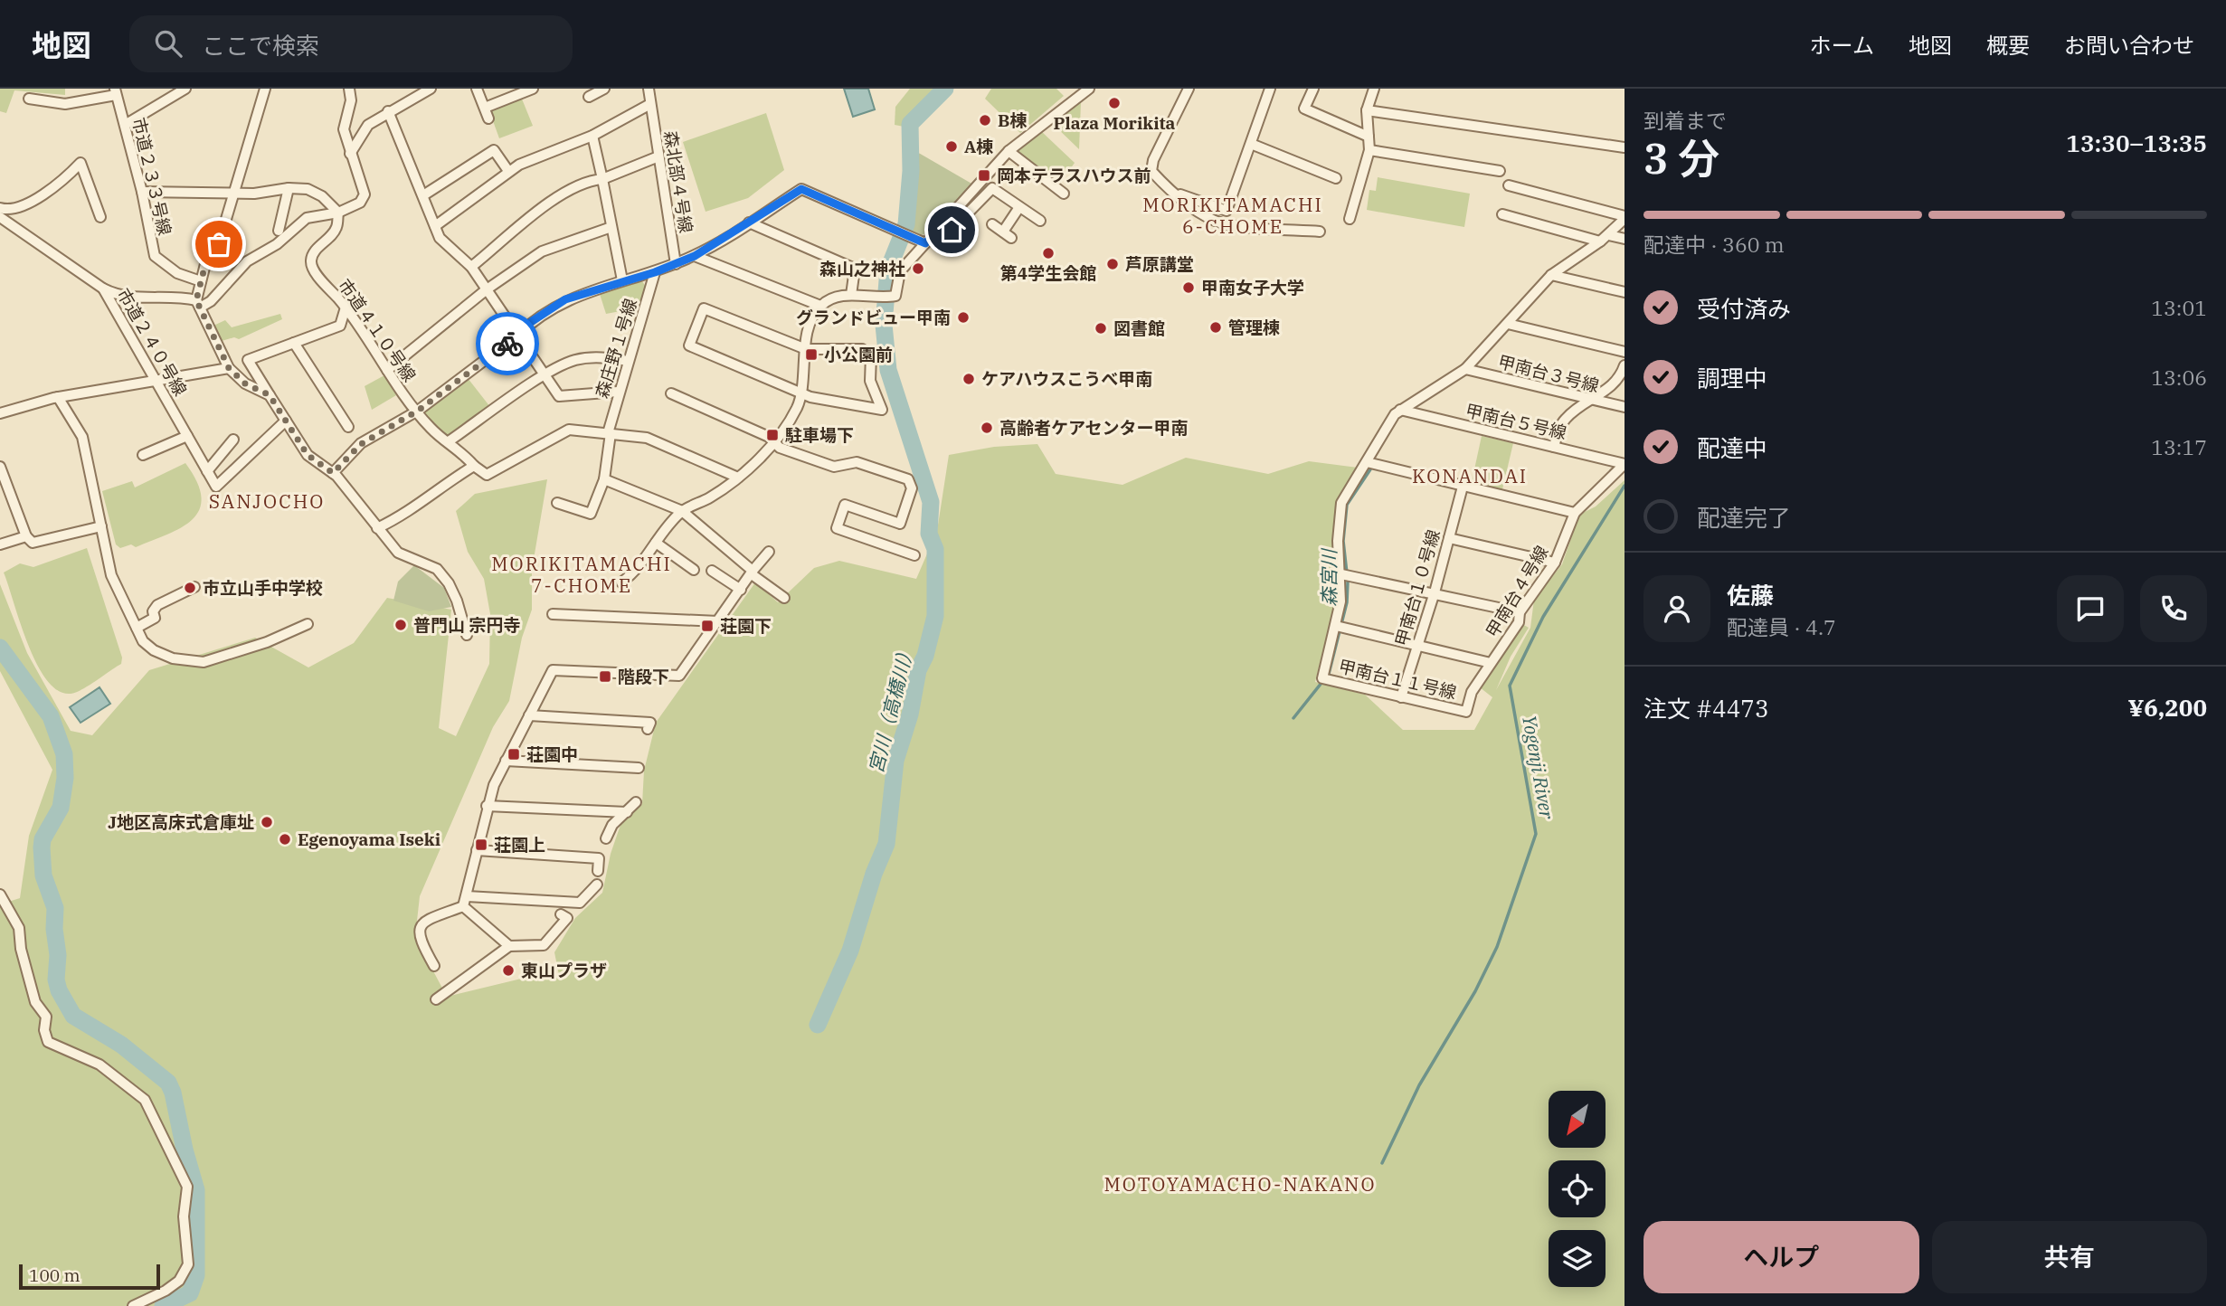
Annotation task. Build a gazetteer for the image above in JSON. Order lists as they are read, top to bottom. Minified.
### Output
{"streets":{"street":["市道２３３号線","森北部４号線","市道４１０号線","市道２４０号線","森庄野１号線","甲南台３号線","甲南台５号線","甲南台１０号線","甲南台４号線","甲南台１１号線"]},"crossings":[["甲南台５号線","甲南台４号線"],["甲南台１０号線","甲南台１１号線"],["甲南台４号線","甲南台１１号線"]],"districts":["MORIKITAMACHI 6-CHOME","KONANDAI","SANJOCHO","MORIKITAMACHI 7-CHOME","MOTOYAMACHO-NAKANO"],"water":["森宮川","宮川（高橋川）","Yogenji River"],"places":{"other":["Plaza Morikita","B棟","A棟","第4学生会館","芦原講堂","森山之神社","甲南女子大学","グランドビュー甲南","管理棟","図書館","ケアハウスこうべ甲南","高齢者ケアセンター甲南","市立山手中学校","普門山 宗円寺","J地区高床式倉庫址","Egenoyama Iseki","東山プラザ"],"transit":["岡本テラスハウス前","小公園前","駐車場下","荘園下","階段下","荘園中","荘園上"]},"scale_bar":"100 m","north":"bottom left","page":{"header":"地図","search":"ここで検索","nav":["ホーム","地図","概要","お問い合わせ"],"heading":["3 分","到着まで","13:30–13:35"],"panel":["佐藤","配達員 · 4.7","注文 #4473","¥6,200"],"bar":"配達中 · 360 m","list":[["受付済み","13:01"],["調理中","13:06"],["配達中","13:17"],"配達完了"],"buttons":["ヘルプ","共有"],"scale":"100 m"}}
